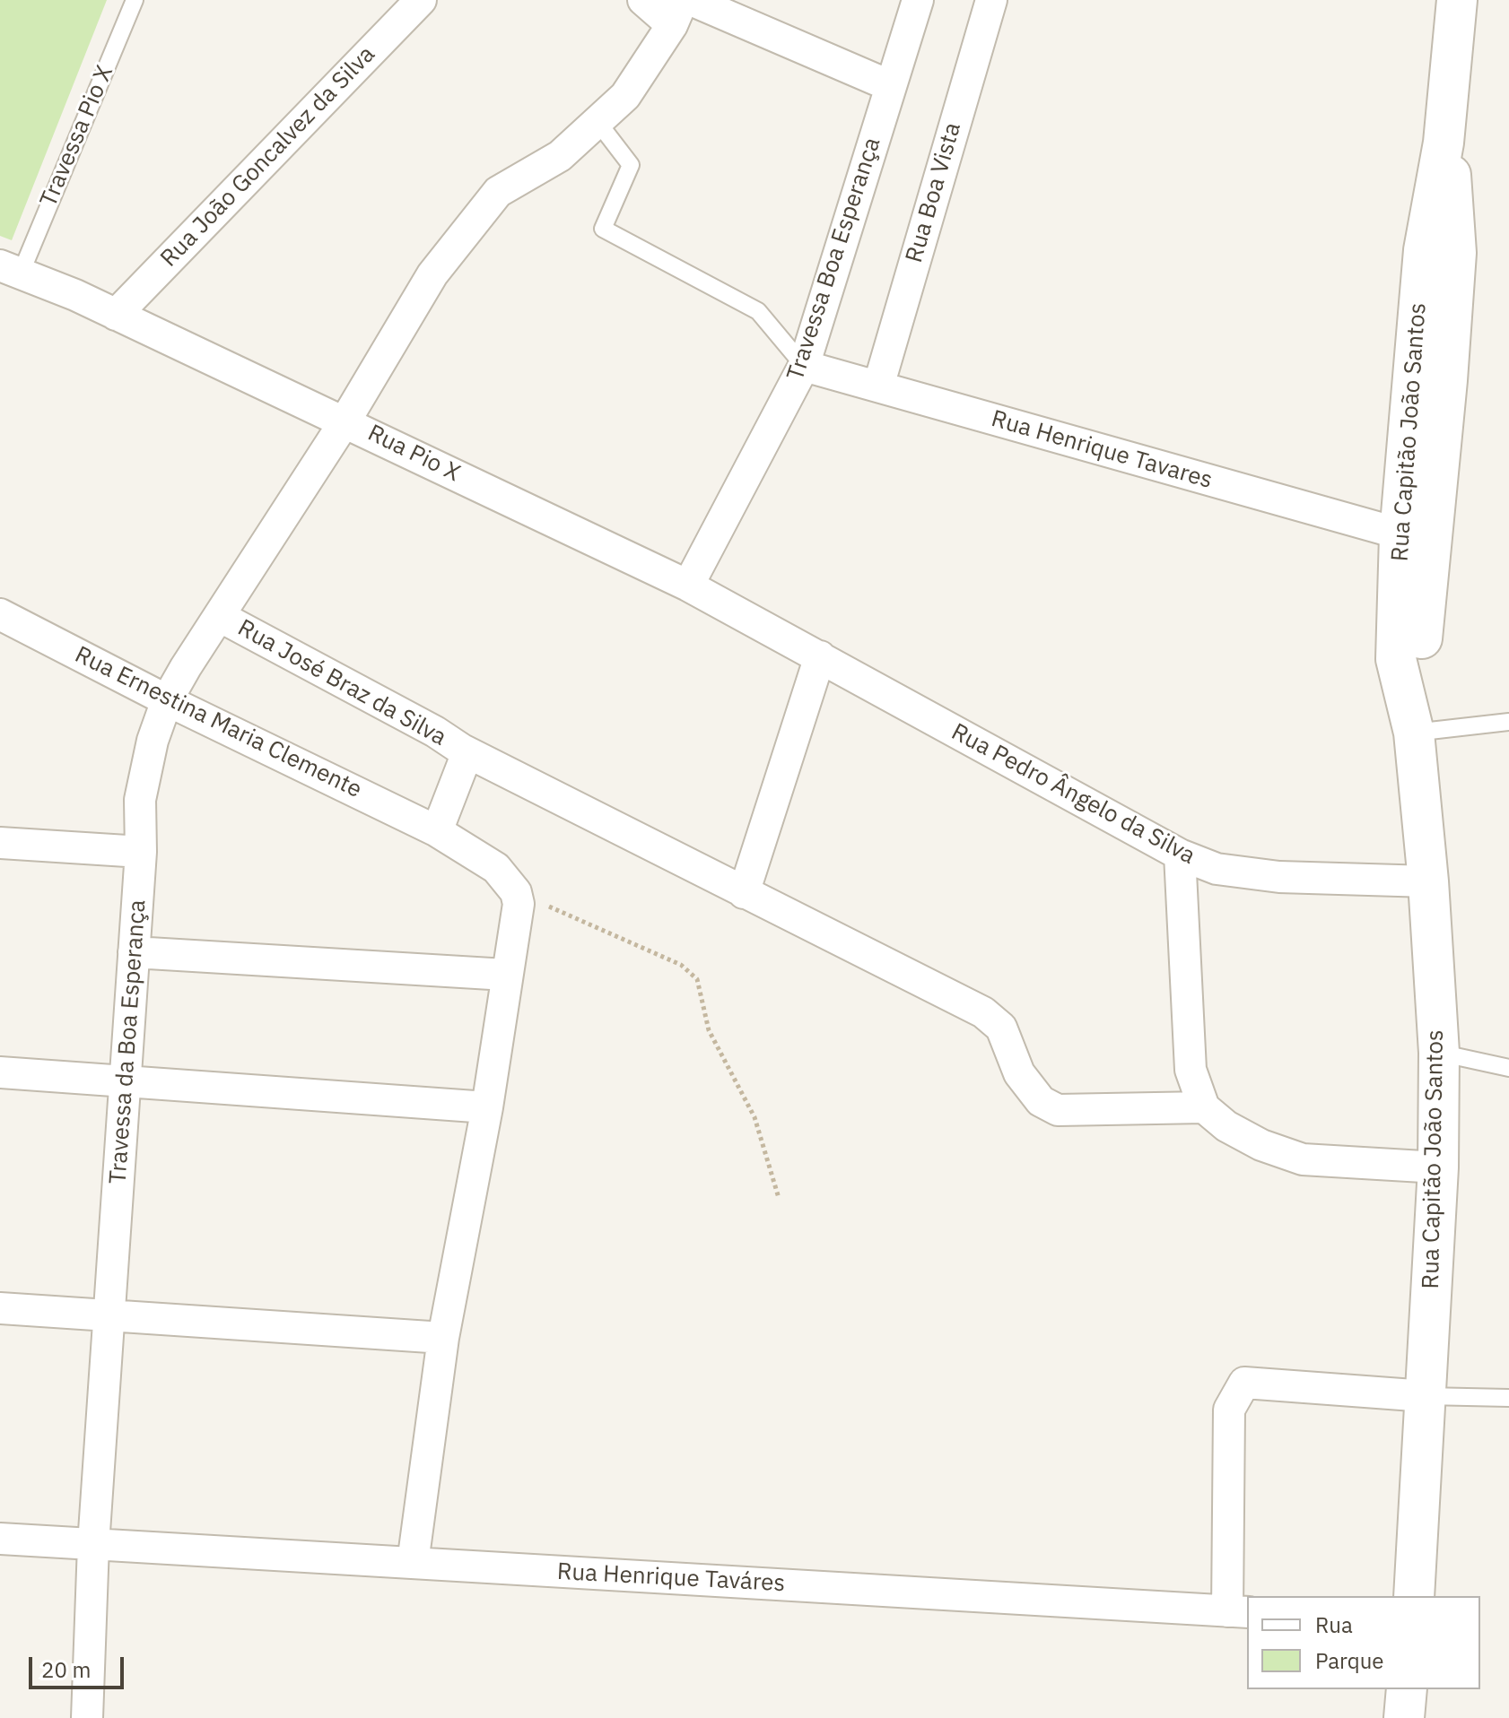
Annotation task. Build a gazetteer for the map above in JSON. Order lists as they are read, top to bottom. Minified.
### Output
{"streets":{"street":["Rua João Goncalvez da Silva","Rua Boa Vista","Travessa Boa Esperança","Rua Capitão João Santos","Rua Henrique Tavares","Rua Pio X","Rua José Braz da Silva","Rua Ernestina Maria Clemente","Rua Pedro Ângelo da Silva","Travessa da Boa Esperança","Rua Henrique Taváres"],"lane":["Travessa Pio X"]},"crossings":[["Travessa Pio X","Rua Pio X"],["Rua João Goncalvez da Silva","Rua Pio X"],["Rua Boa Vista","Rua Henrique Tavares"],["Travessa Boa Esperança","Rua Henrique Tavares"],["Travessa Boa Esperança","Rua Pio X"],["Rua Capitão João Santos","Rua Henrique Tavares"],["Rua Capitão João Santos","Rua Pedro Ângelo da Silva"],["Rua Pio X","Rua Pedro Ângelo da Silva"],["Rua Pio X","Travessa da Boa Esperança"],["Rua José Braz da Silva","Rua Ernestina Maria Clemente"],["Rua José Braz da Silva","Travessa da Boa Esperança"],["Rua Ernestina Maria Clemente","Travessa da Boa Esperança"],["Travessa da Boa Esperança","Rua Henrique Taváres"]],"legend":["Rua","Parque"],"scale_bar":"20 m"}
